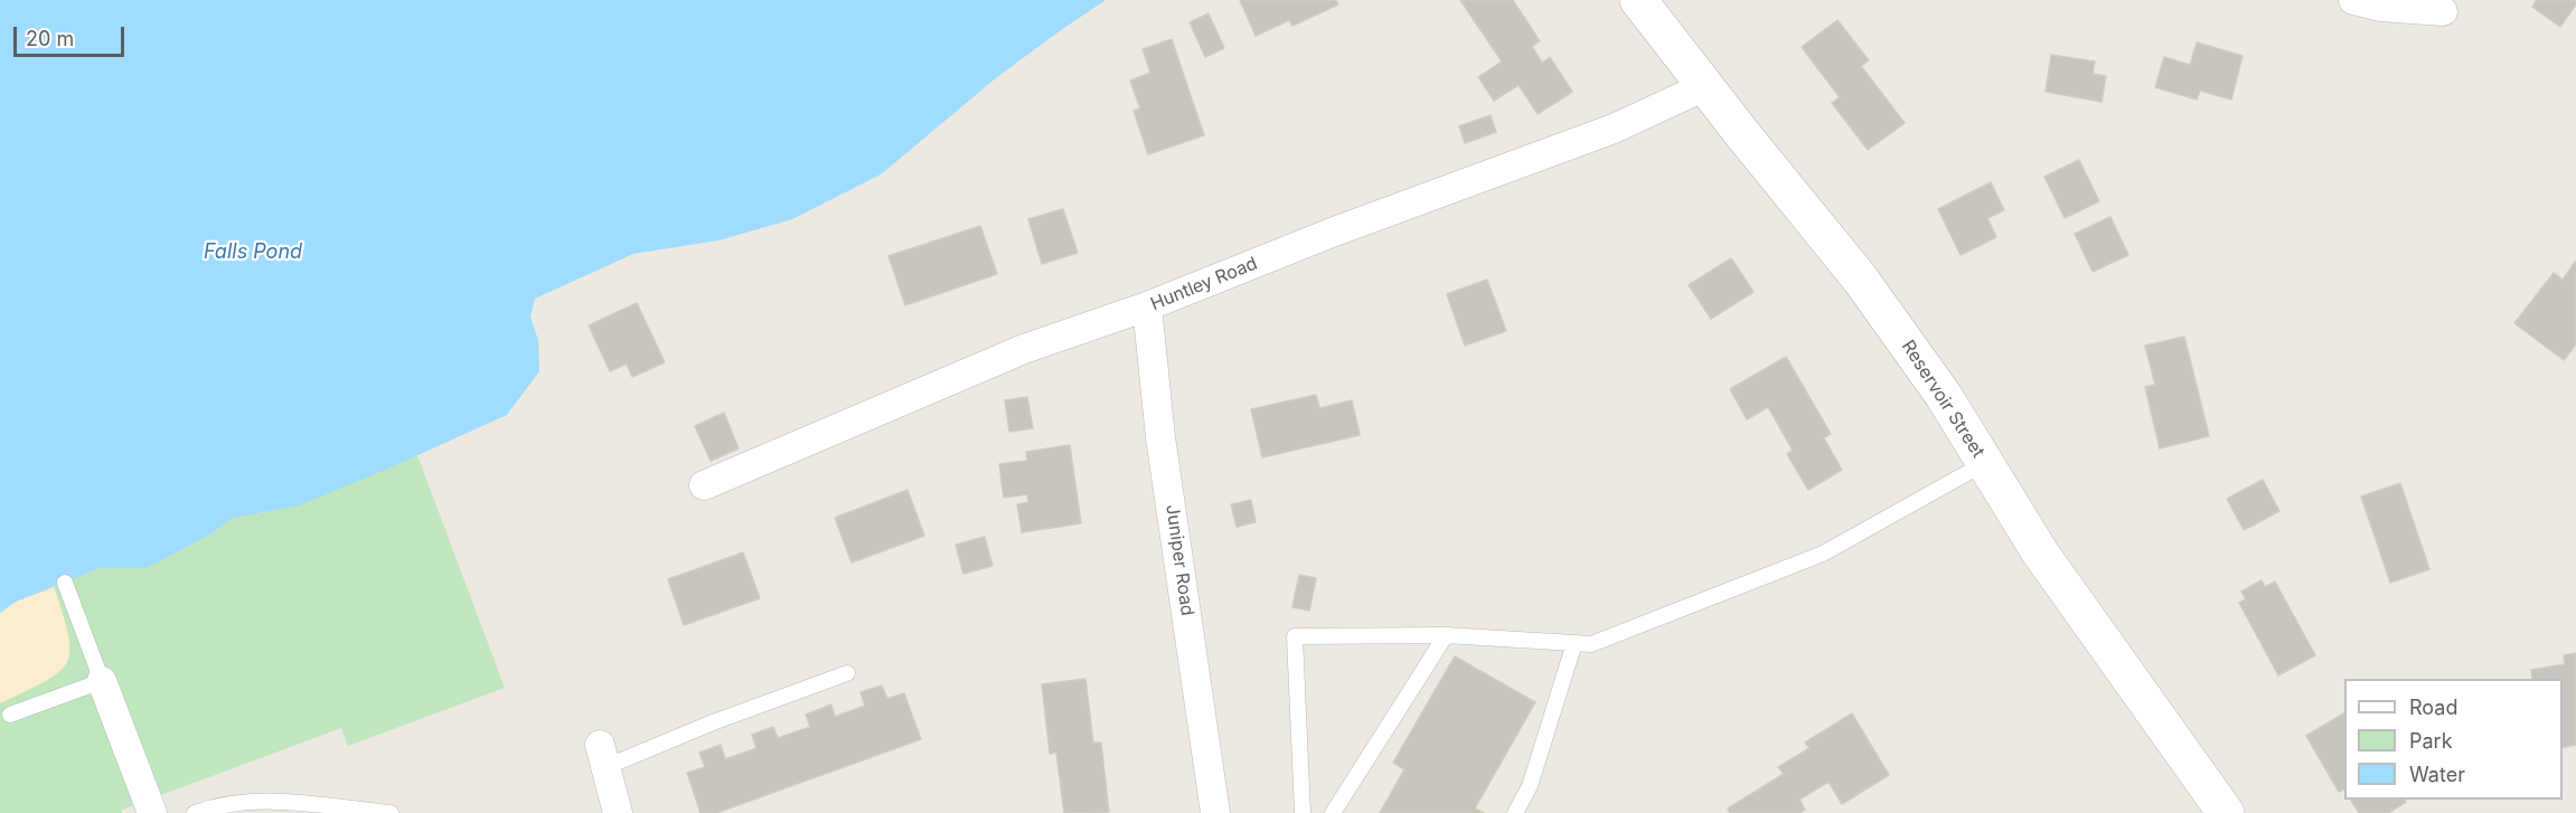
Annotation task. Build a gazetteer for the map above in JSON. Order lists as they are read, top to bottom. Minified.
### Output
{"streets":{"street":["Huntley Road","Reservoir Street","Juniper Road"]},"crossings":[["Huntley Road","Reservoir Street"],["Huntley Road","Juniper Road"]],"water":["Falls Pond"],"legend":["Road","Park","Water"],"scale_bar":"20 m"}
